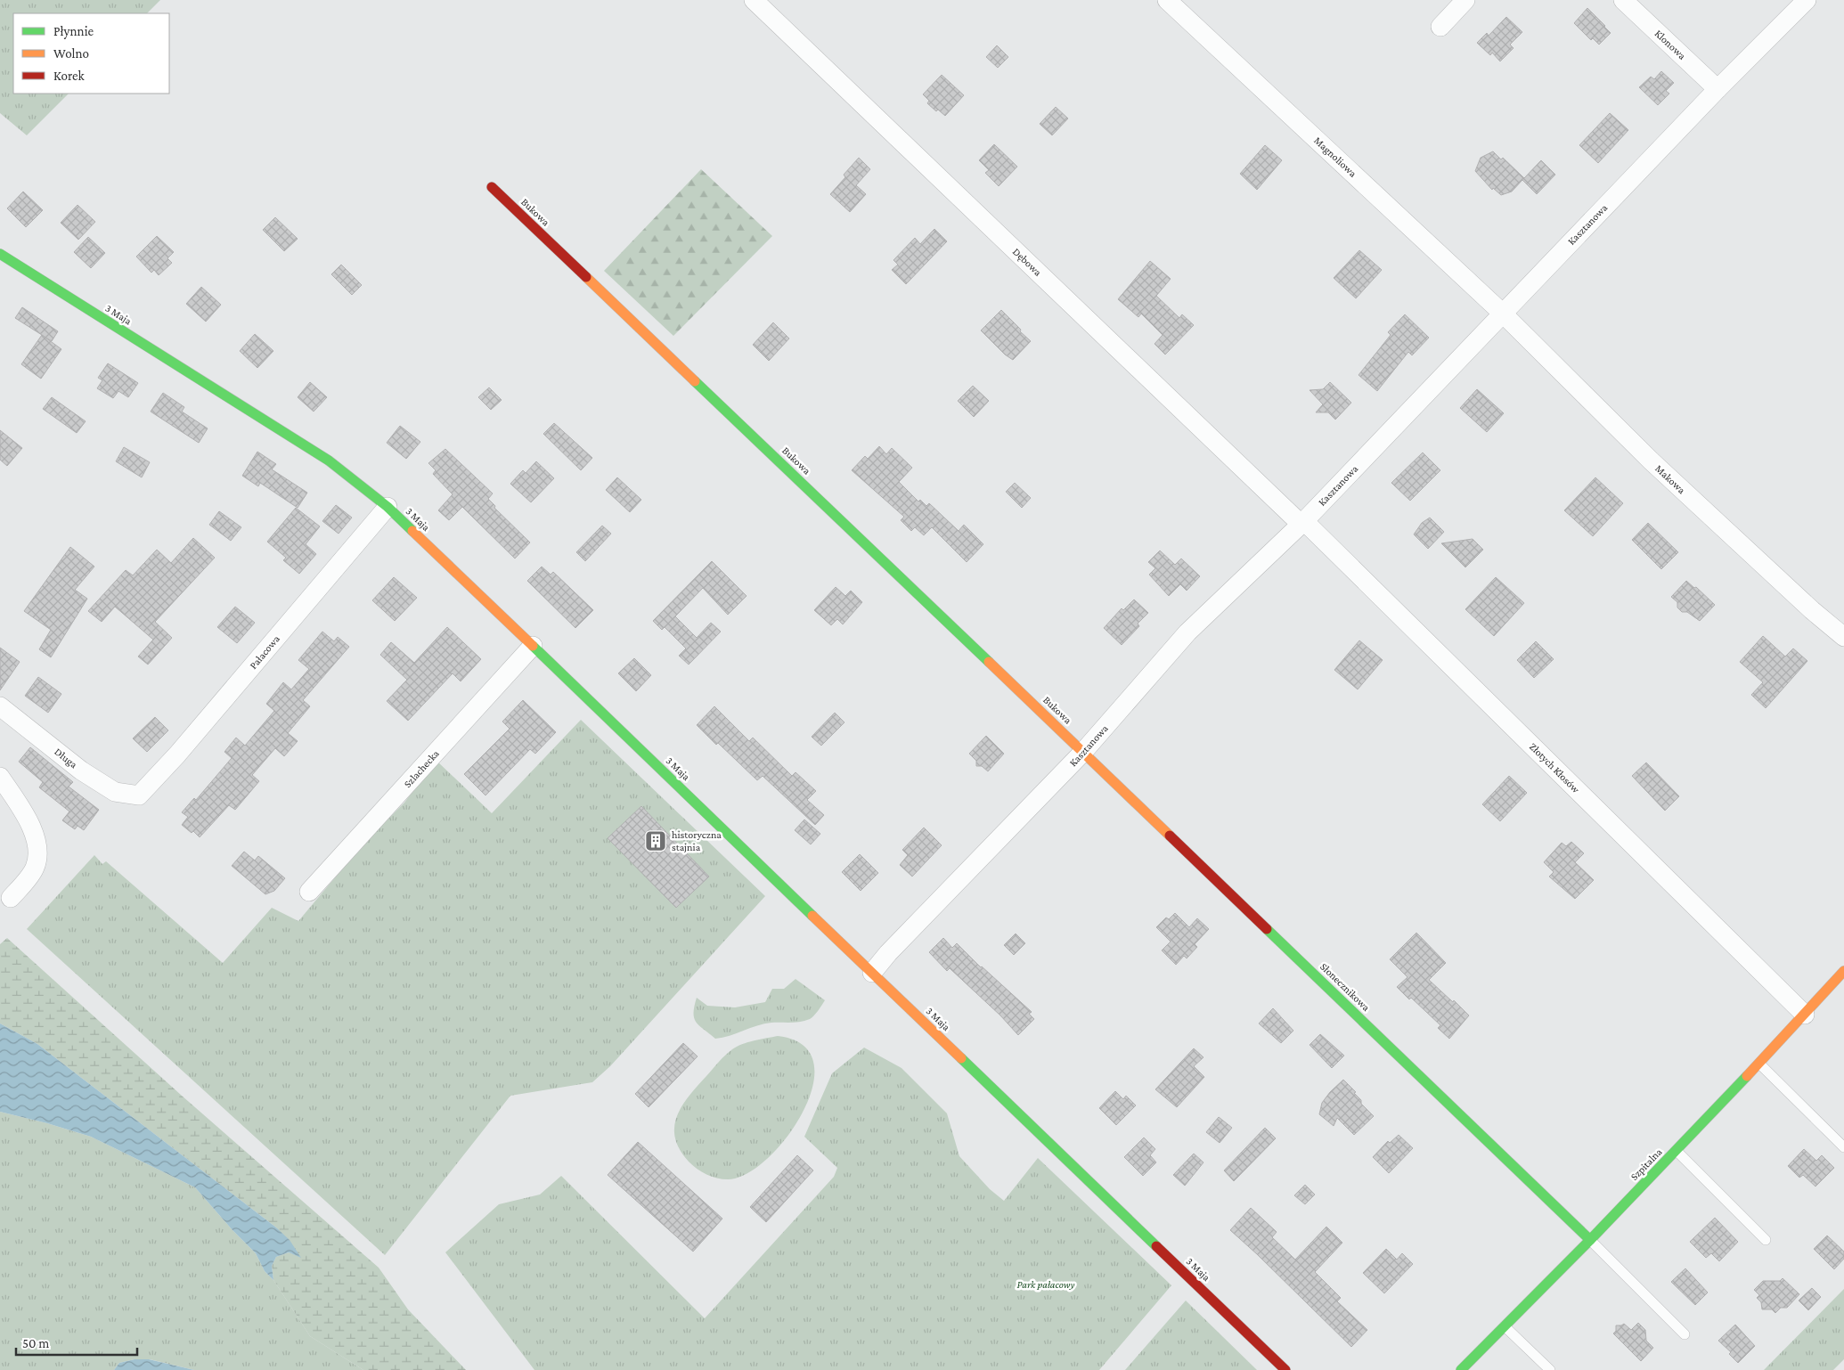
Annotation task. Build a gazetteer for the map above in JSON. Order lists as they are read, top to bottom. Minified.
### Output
{"streets":{"street":["Klonowa","Magnoliowa","Bukowa","Kasztanowa","Dębowa","3 Maja","Makowa","Pałacowa","Długa","Złotych Kłosów","Szlachecka","Słonecznikowa","Szpitalna"]},"crossings":[["Klonowa","Kasztanowa"],["Magnoliowa","Kasztanowa"],["Magnoliowa","Makowa"],["Bukowa","Kasztanowa"],["Bukowa","Słonecznikowa"],["Kasztanowa","Dębowa"],["Kasztanowa","3 Maja"],["Kasztanowa","Makowa"],["Kasztanowa","Złotych Kłosów"],["Kasztanowa","Słonecznikowa"],["Dębowa","Złotych Kłosów"],["3 Maja","Pałacowa"],["3 Maja","Szlachecka"],["Pałacowa","Długa"],["Złotych Kłosów","Szpitalna"],["Słonecznikowa","Szpitalna"]],"parks":["Park pałacowy"],"places":{"building":["historyczna stajnia"]},"legend":["Płynnie","Wolno","Korek"],"scale_bar":"50 m"}
